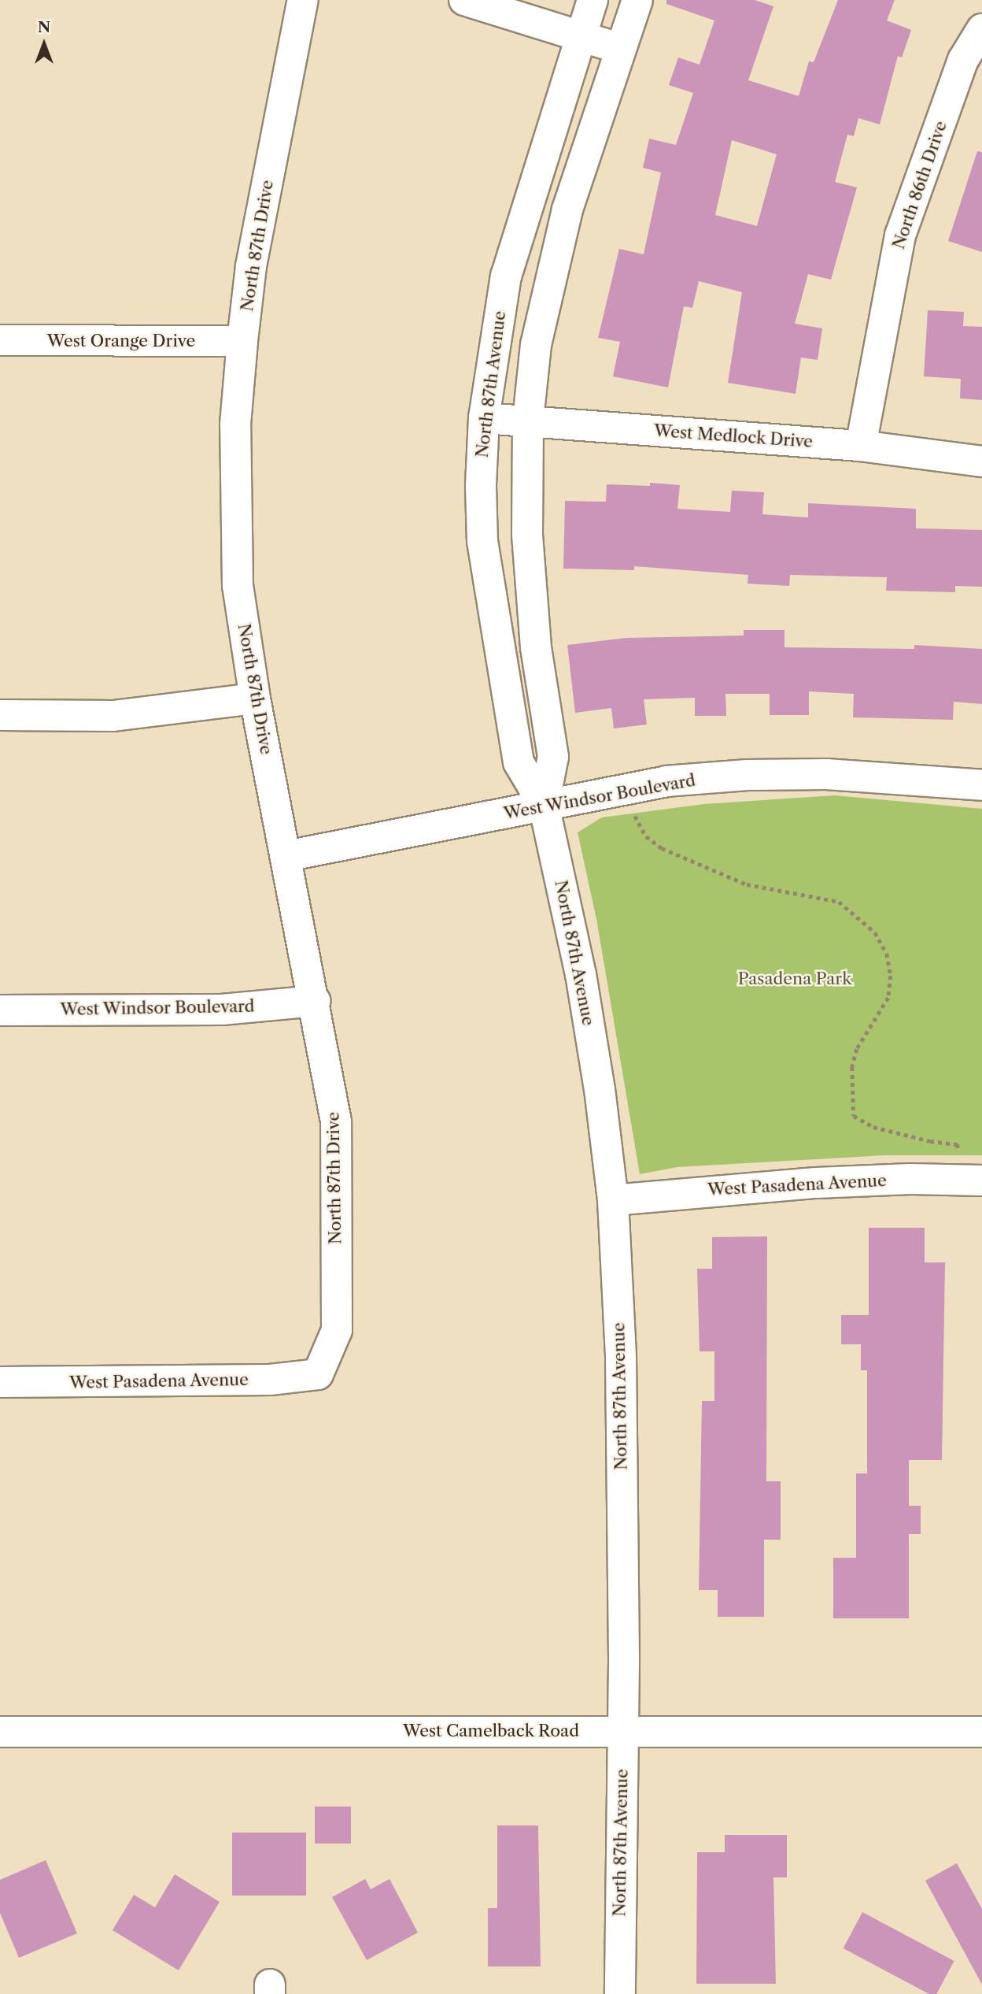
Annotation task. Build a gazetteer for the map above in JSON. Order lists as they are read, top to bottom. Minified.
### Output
{"streets":{"street":["North 86th Drive","North 87th Drive","West Orange Drive","North 87th Avenue","West Medlock Drive","West Windsor Boulevard","West Pasadena Avenue","West Camelback Road"]},"crossings":[["North 86th Drive","West Medlock Drive"],["North 87th Drive","West Orange Drive"],["North 87th Drive","West Windsor Boulevard"],["North 87th Drive","West Pasadena Avenue"],["North 87th Avenue","West Medlock Drive"],["North 87th Avenue","West Windsor Boulevard"],["North 87th Avenue","West Pasadena Avenue"],["North 87th Avenue","West Camelback Road"]],"parks":["Pasadena Park"],"north":"top"}
